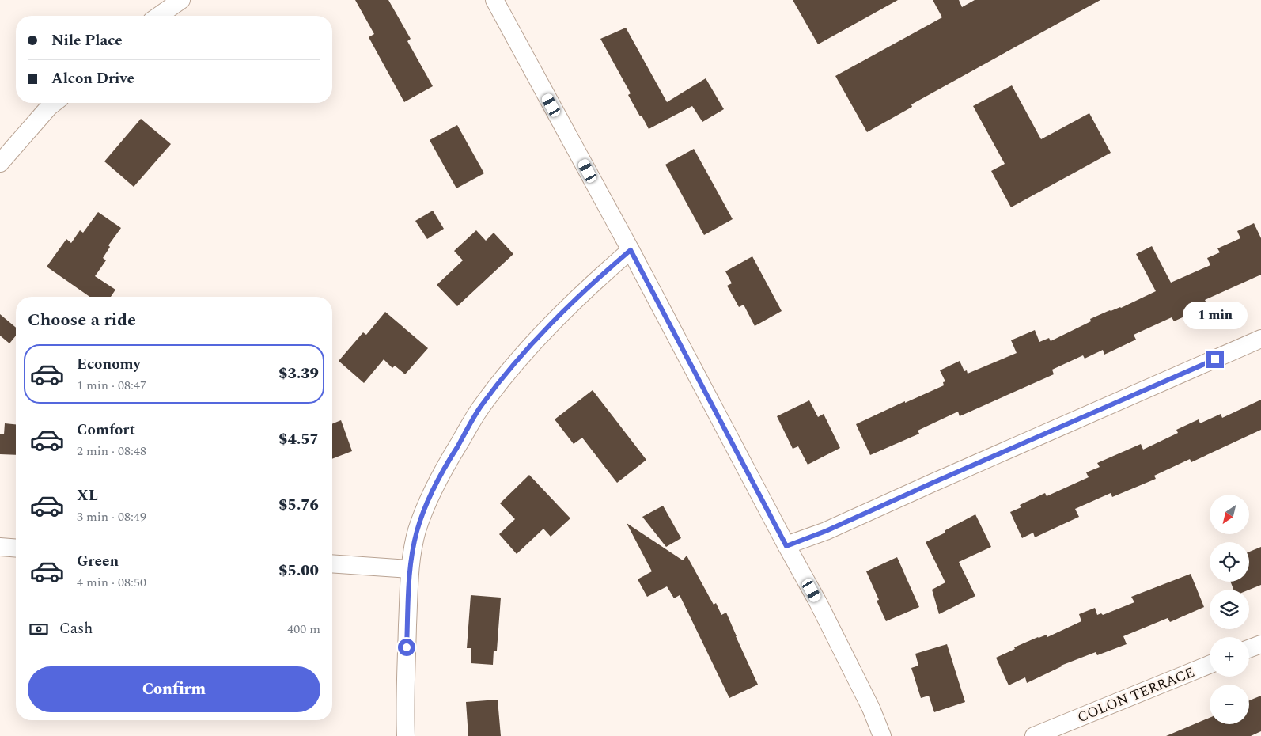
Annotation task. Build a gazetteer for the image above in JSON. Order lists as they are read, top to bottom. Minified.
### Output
{"streets":{"street":["COLON TERRACE"]},"north":"bottom left","page":{"banner":["Nile Place","Alcon Drive"],"heading":"Choose a ride","bubble":"1 min","list":[{"name":"Economy","note":"1 min · 08:47","value":"$3.39"},{"name":"Comfort","note":"2 min · 08:48","value":"$4.57"},{"name":"XL","note":"3 min · 08:49","value":"$5.76"},{"name":"Green","note":"4 min · 08:50","value":"$5.00"}],"map_buttons":["+","−"],"pay":["Cash","400 m"],"buttons":"Confirm"}}
